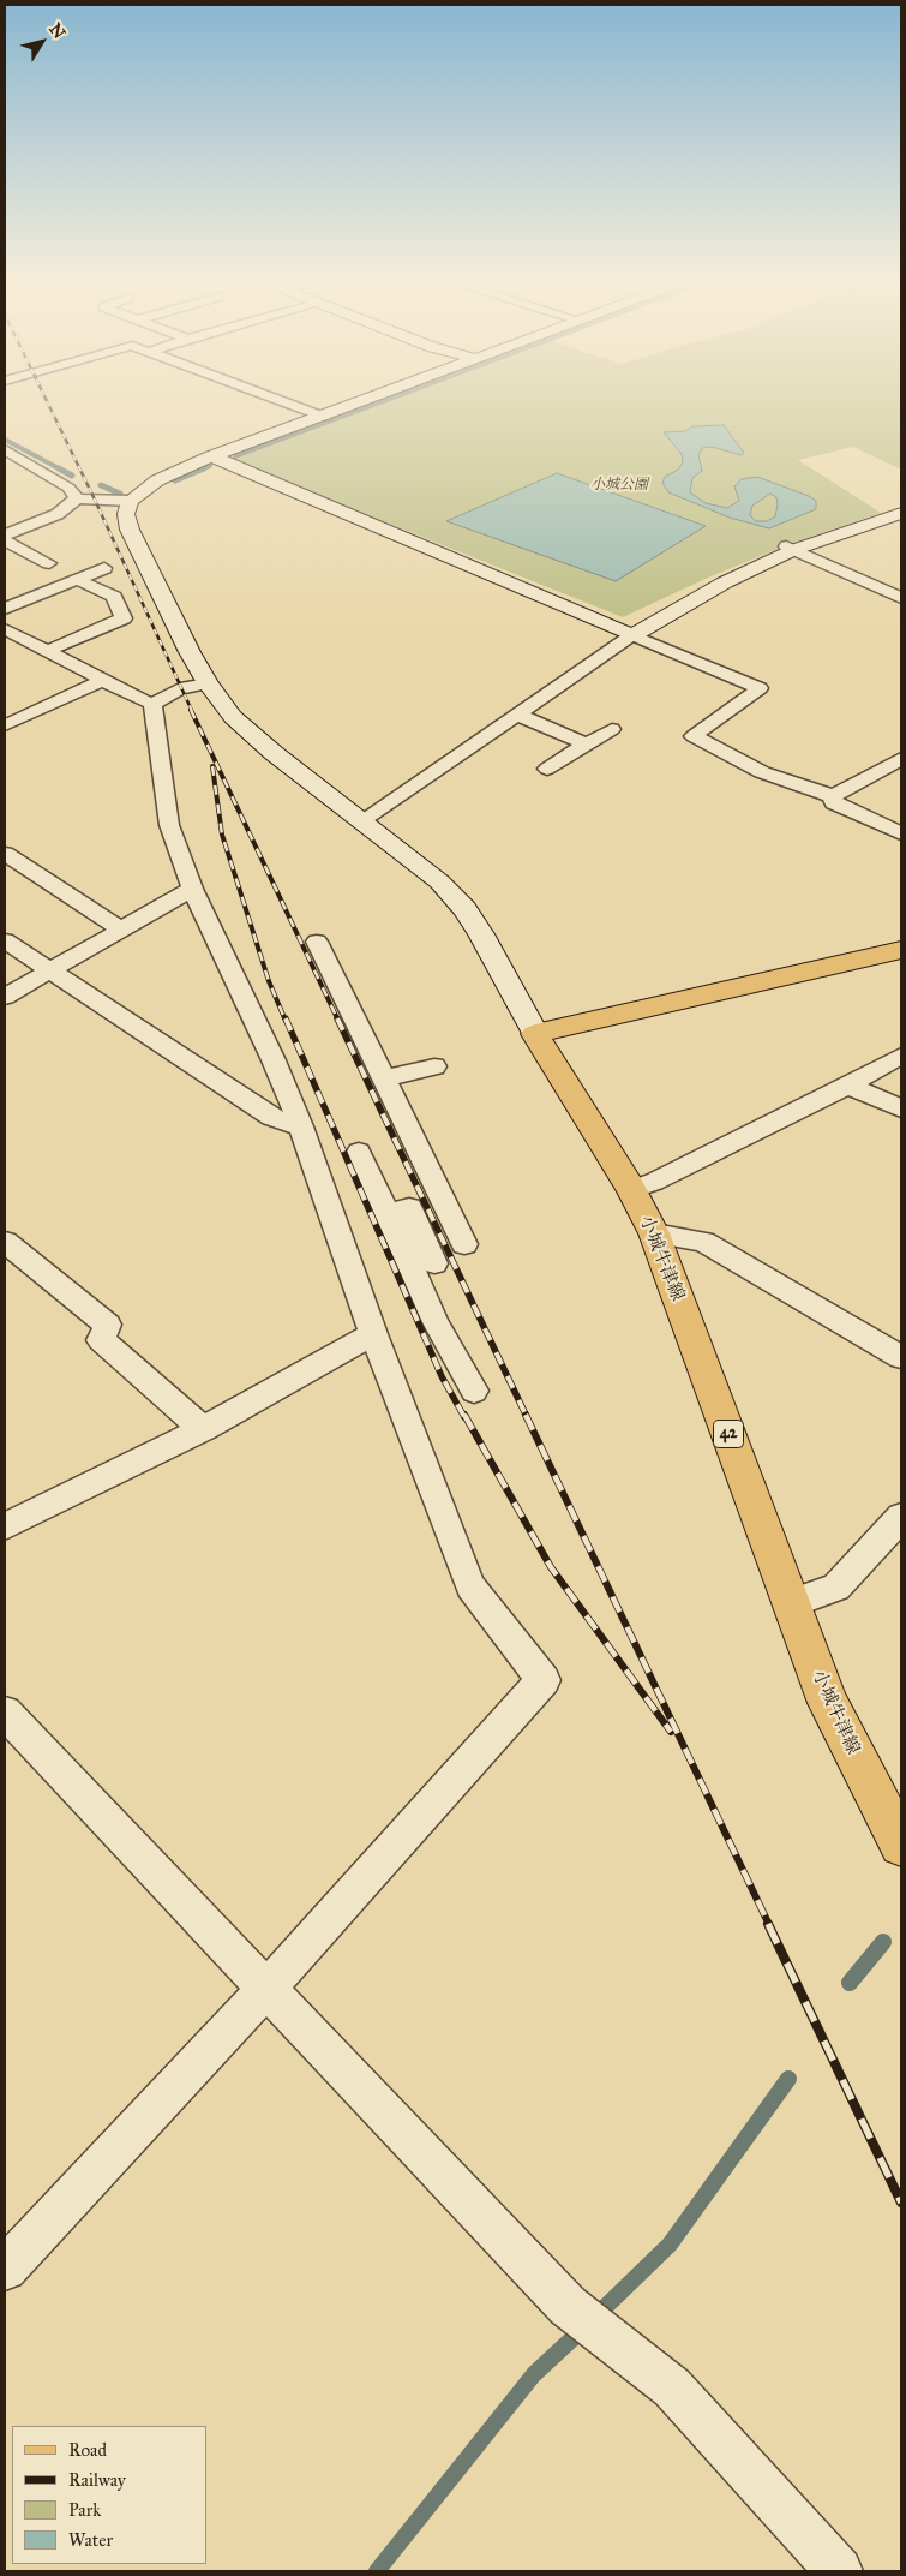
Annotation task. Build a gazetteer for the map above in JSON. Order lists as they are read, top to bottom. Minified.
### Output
{"streets":{"main road":["小城牛津線","42"]},"parks":["小城公園"],"legend":["Road","Railway","Park","Water"],"north":"top right"}
